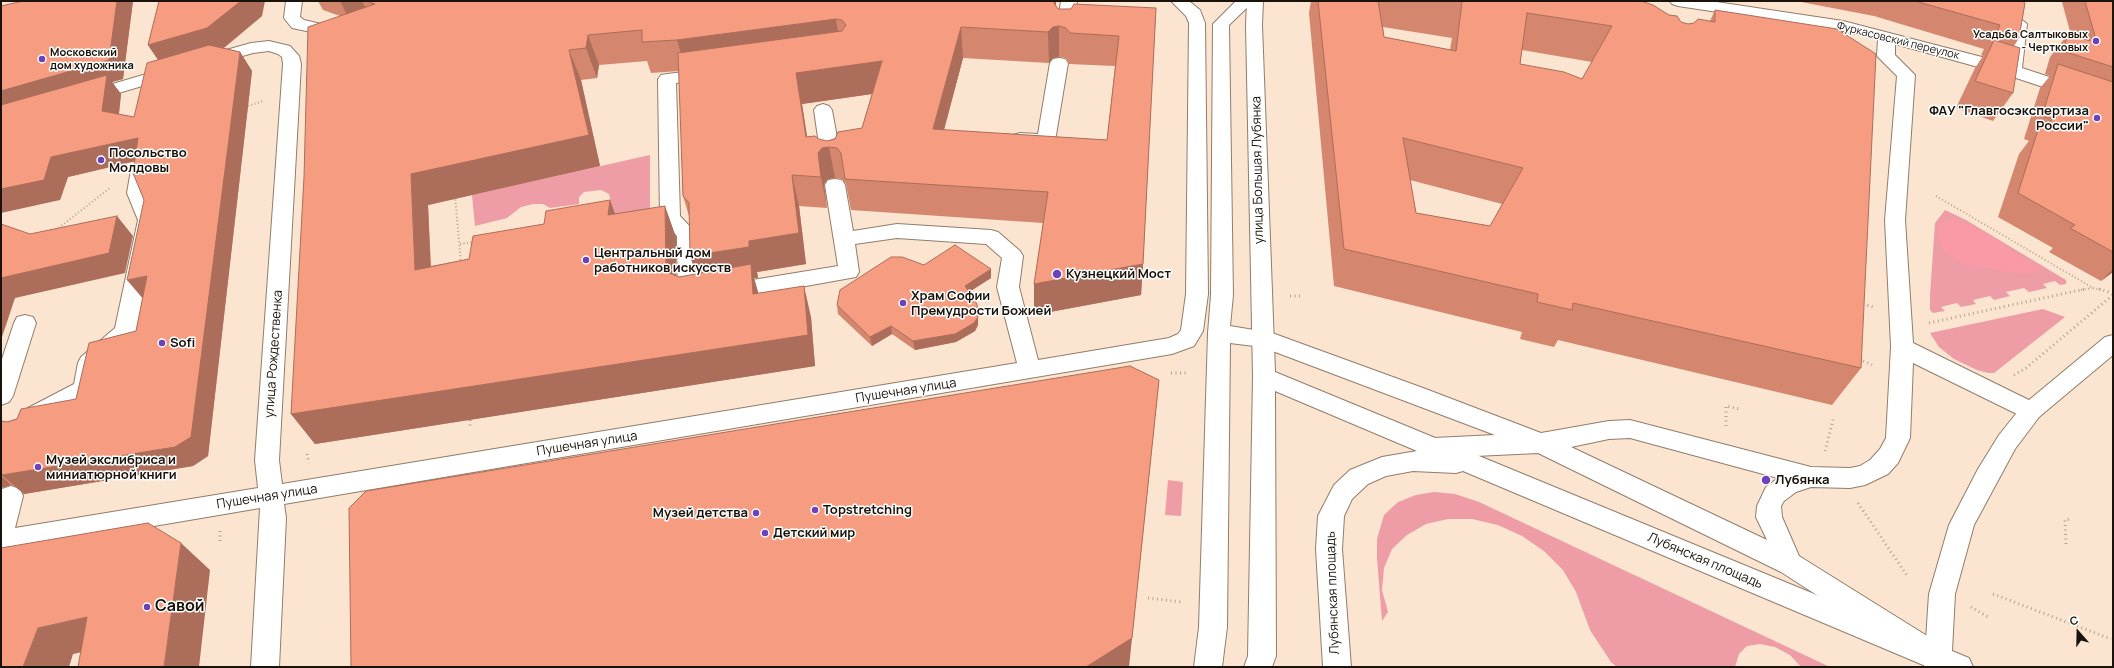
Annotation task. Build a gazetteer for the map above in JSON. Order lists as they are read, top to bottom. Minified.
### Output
{"streets":{"street":["Фуркасовский переулок","улица Большая Лубянка","улица Рождественка","Пушечная улица","Лубянская площадь"]},"crossings":[["улица Рождественка","Пушечная улица"]],"places":["Усадьба Салтыковых - Чертковых","Московский дом художника","ФАУ \"Главгосэкспертиза России\"","Посольство Молдовы","Центральный дом работников искусств","Кузнецкий Мост","Храм Софии Премудрости Божией","Sofi","Музей экслибриса и миниатюрной книги","Лубянка","Topstretching","Музей детства","Детский мир","Савой"],"north":"top"}
